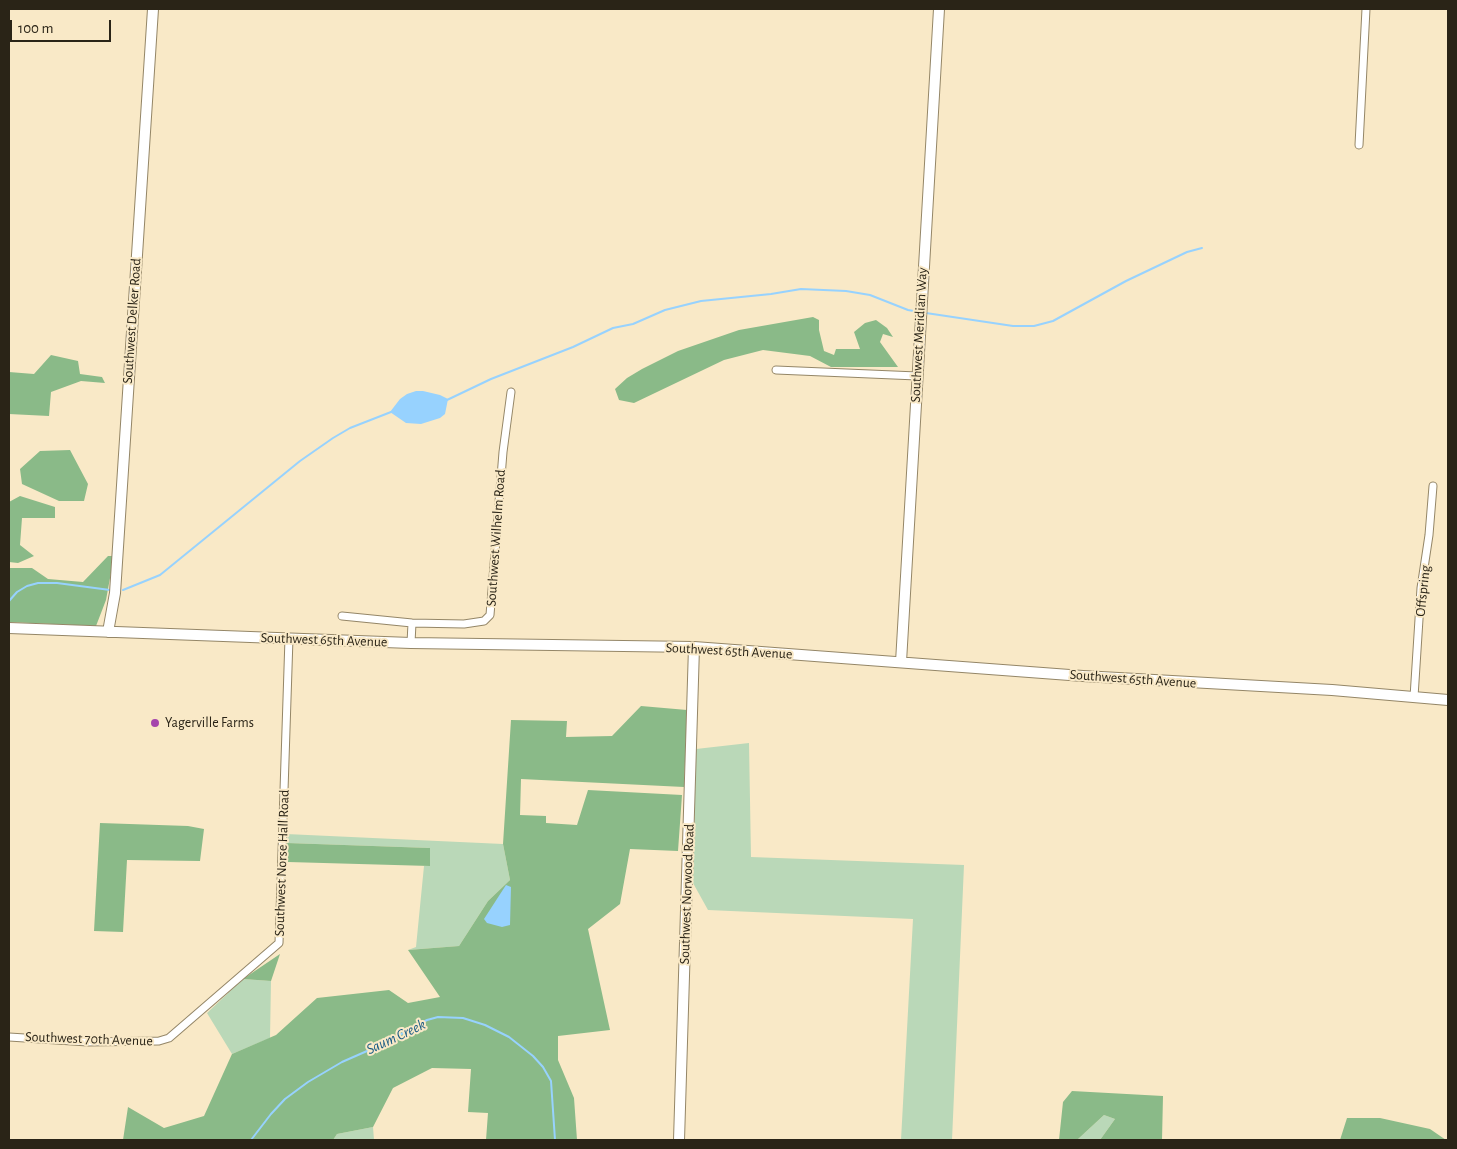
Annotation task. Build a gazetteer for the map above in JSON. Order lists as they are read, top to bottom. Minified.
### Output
{"streets":{"street":["Southwest Delker Road","Southwest Meridian Way","Southwest Wilhelm Road","Offspring","Southwest 65th Avenue","Southwest Norse Hall Road","Southwest Norwood Road","Southwest 70th Avenue"]},"crossings":[["Southwest Delker Road","Southwest 65th Avenue"],["Southwest Meridian Way","Southwest 65th Avenue"],["Offspring","Southwest 65th Avenue"],["Southwest 65th Avenue","Southwest Norse Hall Road"],["Southwest 65th Avenue","Southwest Norwood Road"],["Southwest Norse Hall Road","Southwest 70th Avenue"]],"water":["Saum Creek"],"places":["Yagerville Farms"],"scale_bar":"100 m"}
